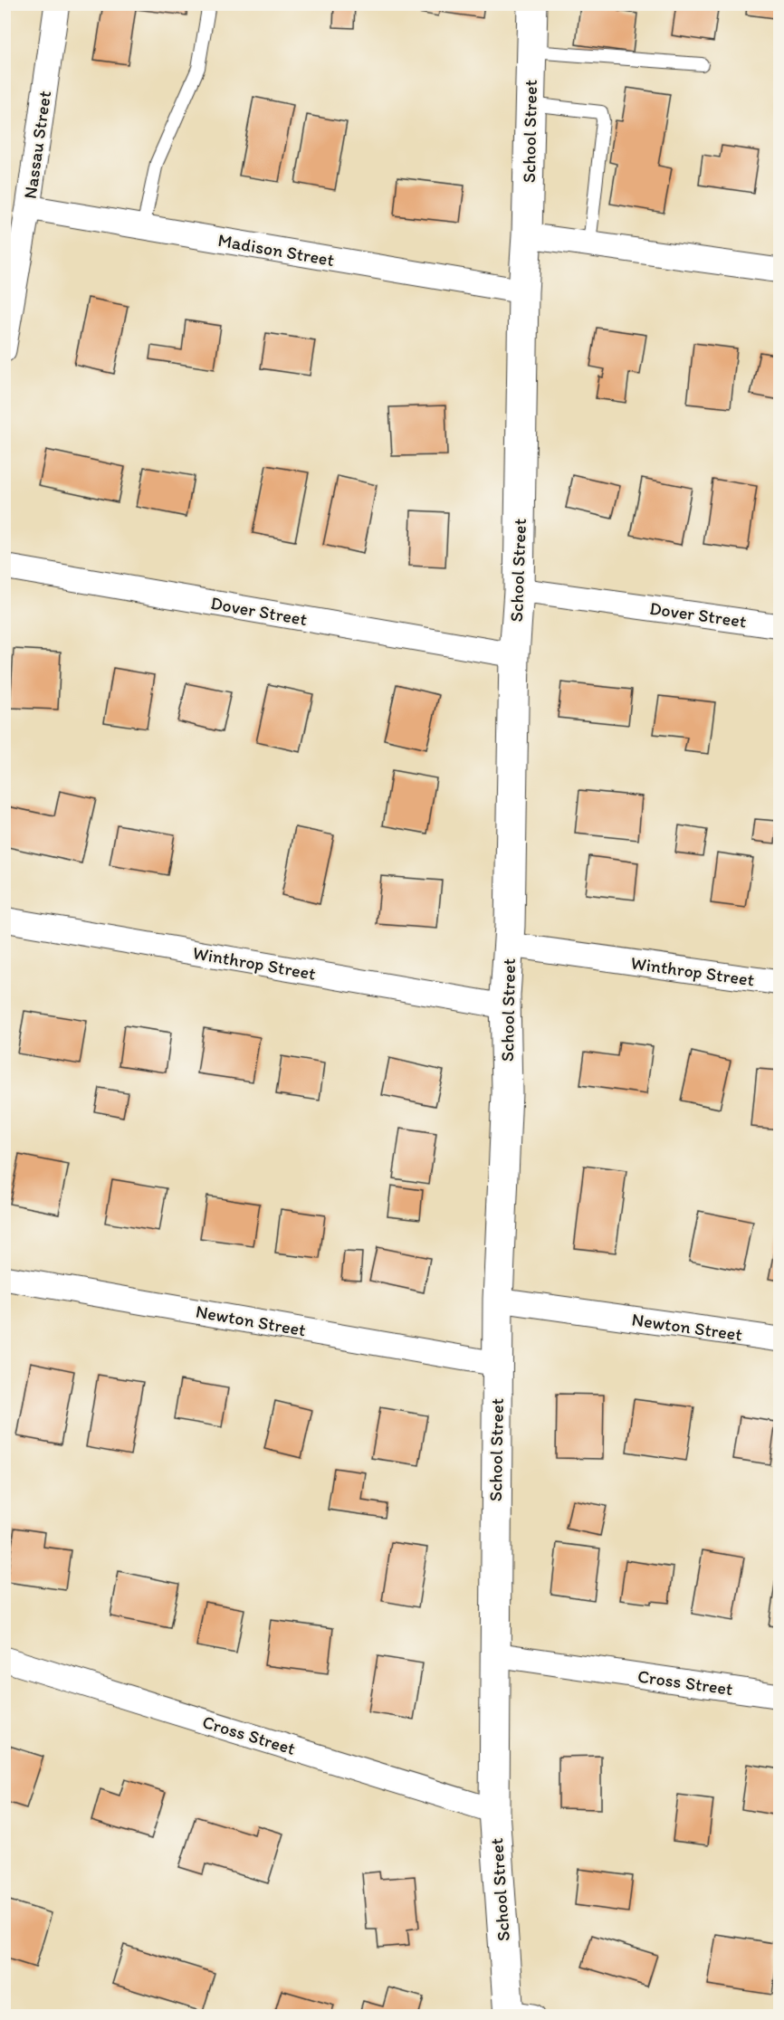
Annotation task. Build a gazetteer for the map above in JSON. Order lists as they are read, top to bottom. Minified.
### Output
{"streets":{"street":["School Street","Nassau Street","Madison Street","Dover Street","Winthrop Street","Newton Street","Cross Street"]},"crossings":[["School Street","Madison Street"],["School Street","Dover Street"],["School Street","Winthrop Street"],["School Street","Newton Street"],["School Street","Cross Street"],["Nassau Street","Madison Street"]]}
